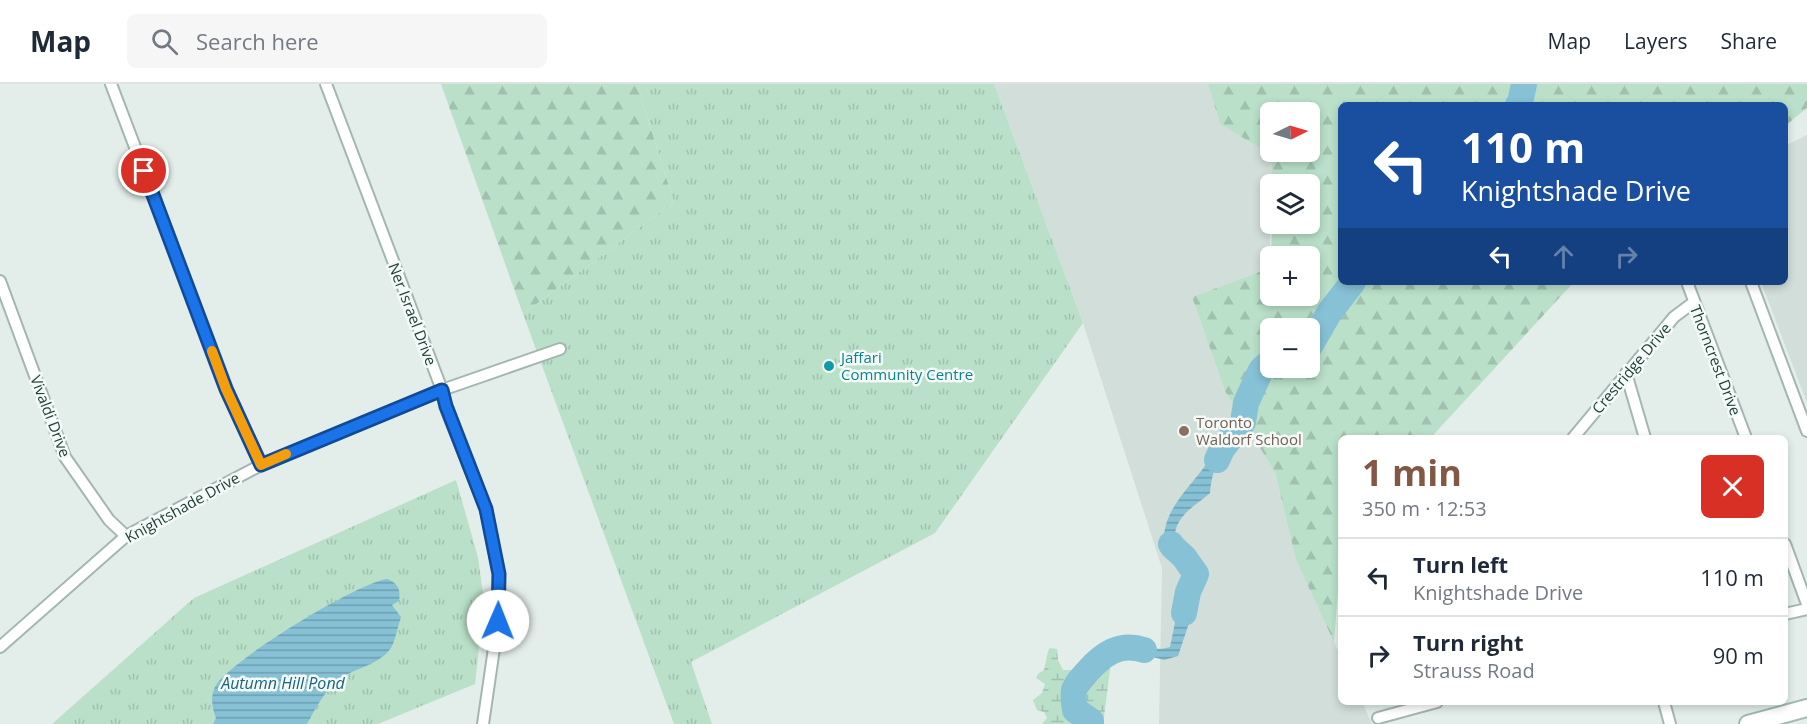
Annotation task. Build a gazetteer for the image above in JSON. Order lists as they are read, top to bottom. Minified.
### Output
{"streets":{"street":["Ner Israel Drive","Thorncrest Drive","Crestridge Drive","Vivaldi Drive","Knightshade Drive"]},"crossings":[["Ner Israel Drive","Knightshade Drive"],["Thorncrest Drive","Crestridge Drive"],["Vivaldi Drive","Knightshade Drive"]],"water":["Autumn Hill Pond"],"places":["Jaffari Community Centre","Toronto Waldorf School"],"north":"right","page":{"header":"Map","search":"Search here","nav":["Map","Layers","Share"],"map_buttons":["+","−"],"turn":["110 m","Knightshade Drive"],"heading":["1 min","350 m · 12:53"],"list":[{"name":"Turn left","note":"Knightshade Drive","value":"110 m"},{"name":"Turn right","note":"Strauss Road","value":"90 m"}]}}
